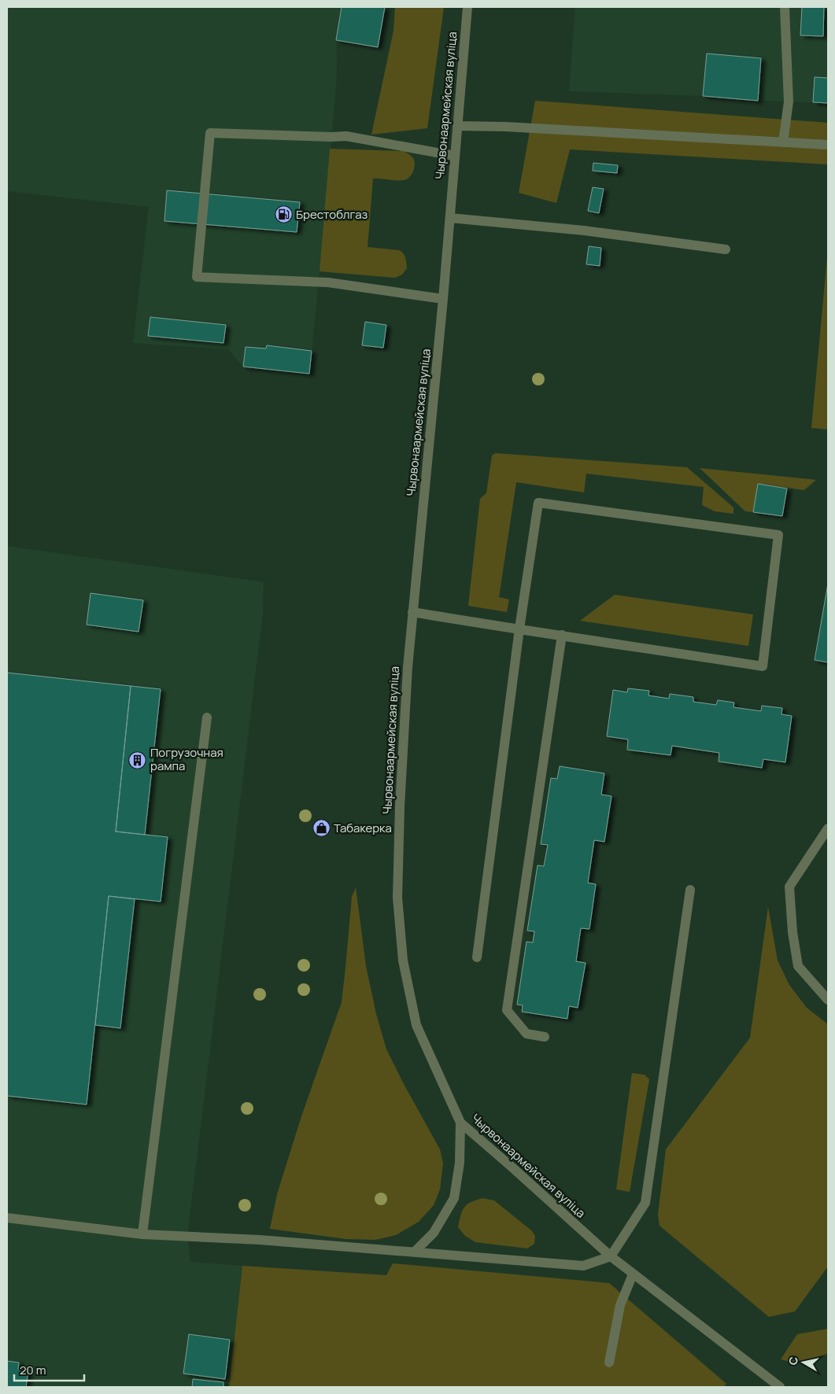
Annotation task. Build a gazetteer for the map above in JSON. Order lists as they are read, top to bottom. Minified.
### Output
{"streets":{"street":["Чырвонаармейская вуліца"]},"places":{"fuel station":["Брестоблгаз"],"building":["Погрузочная рампа"],"shop":["Табакерка"]},"scale_bar":"20 m","north":"left"}
